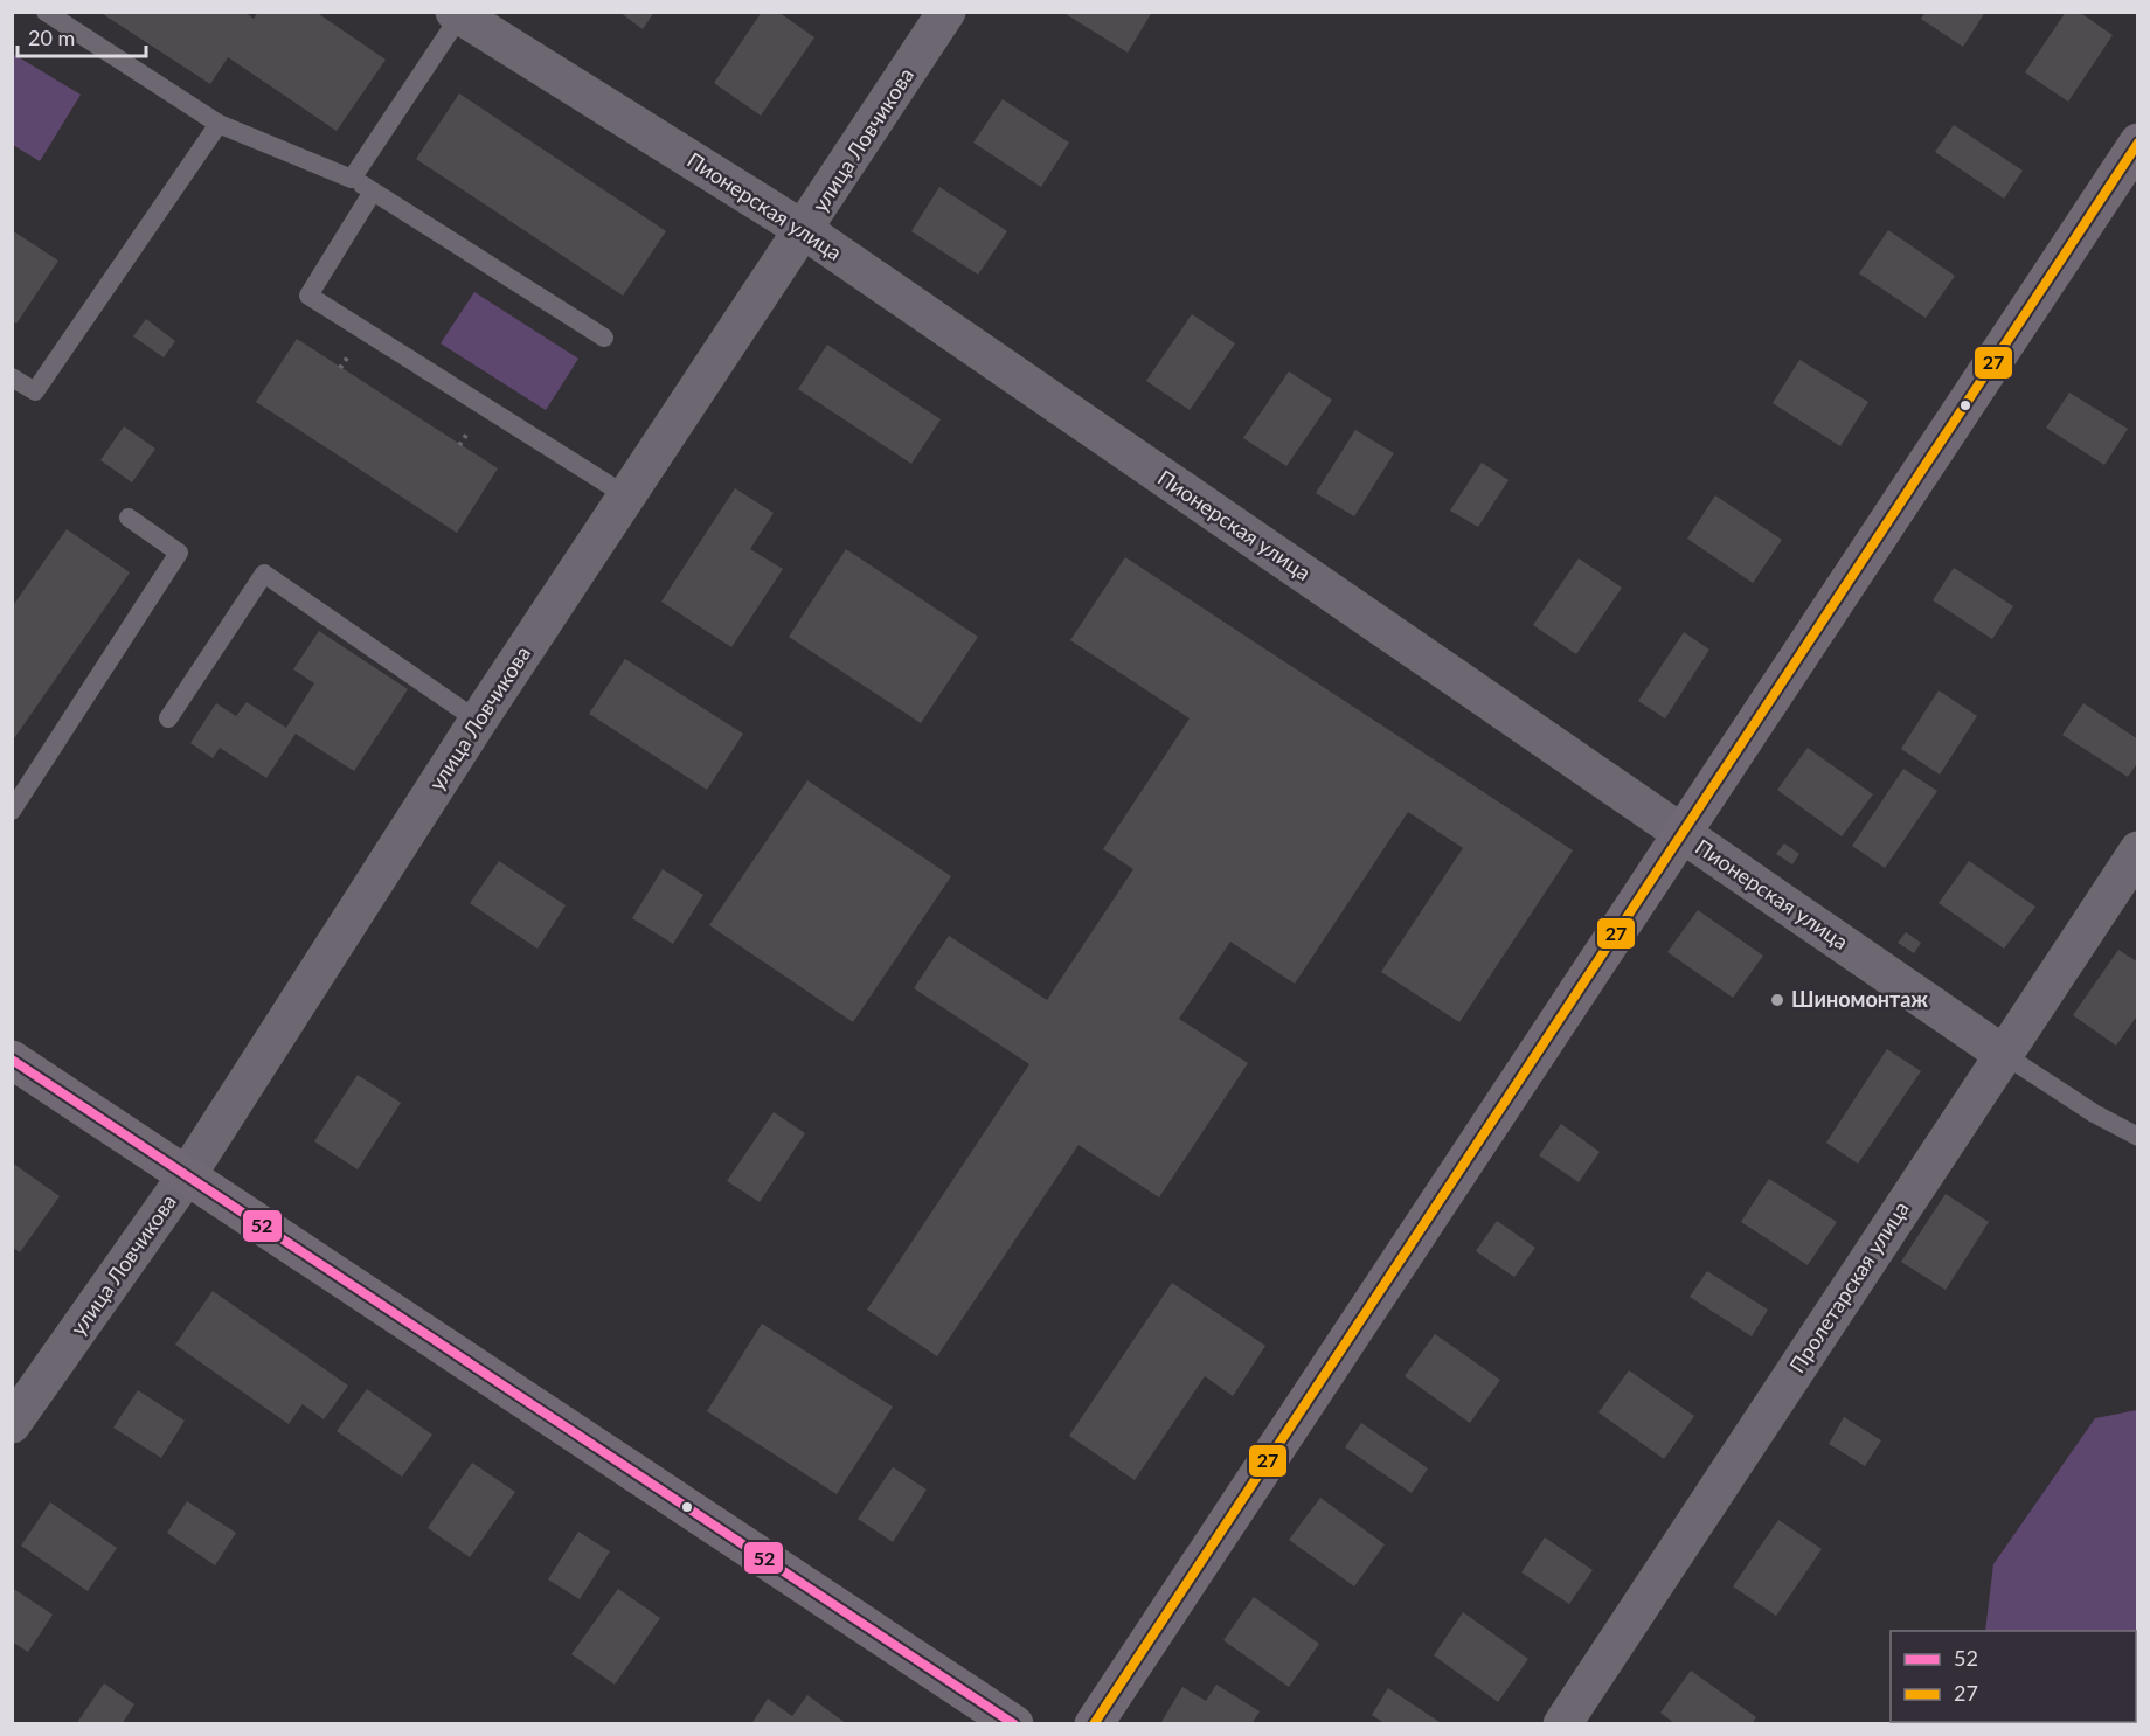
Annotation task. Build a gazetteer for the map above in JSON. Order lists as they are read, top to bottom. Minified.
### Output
{"streets":{"street":["улица Ловчикова","Пионерская улица","Пролетарская улица"]},"crossings":[["улица Ловчикова","Пионерская улица"],["Пионерская улица","Пролетарская улица"]],"places":["Шиномонтаж"],"lines":["transit line 27","transit line 52"],"legend":["52","27"],"scale_bar":"20 m"}
